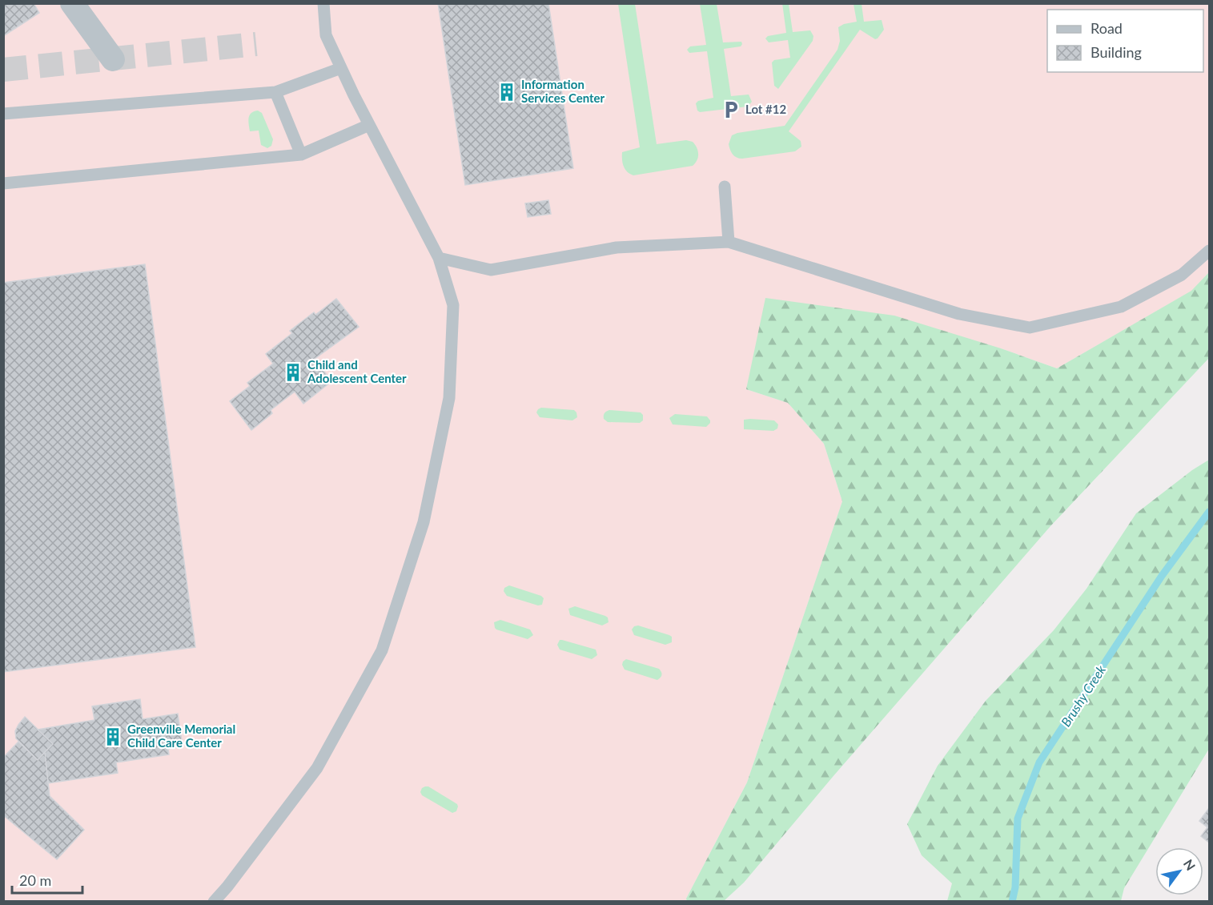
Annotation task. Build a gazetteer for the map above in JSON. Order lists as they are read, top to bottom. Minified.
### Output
{"water":["Brushy Creek"],"places":{"building":["Information Services Center","Child and Adolescent Center","Greenville Memorial Child Care Center"],"parking":["Lot #12"]},"legend":["Road","Building"],"scale_bar":"20 m","north":"top right"}
